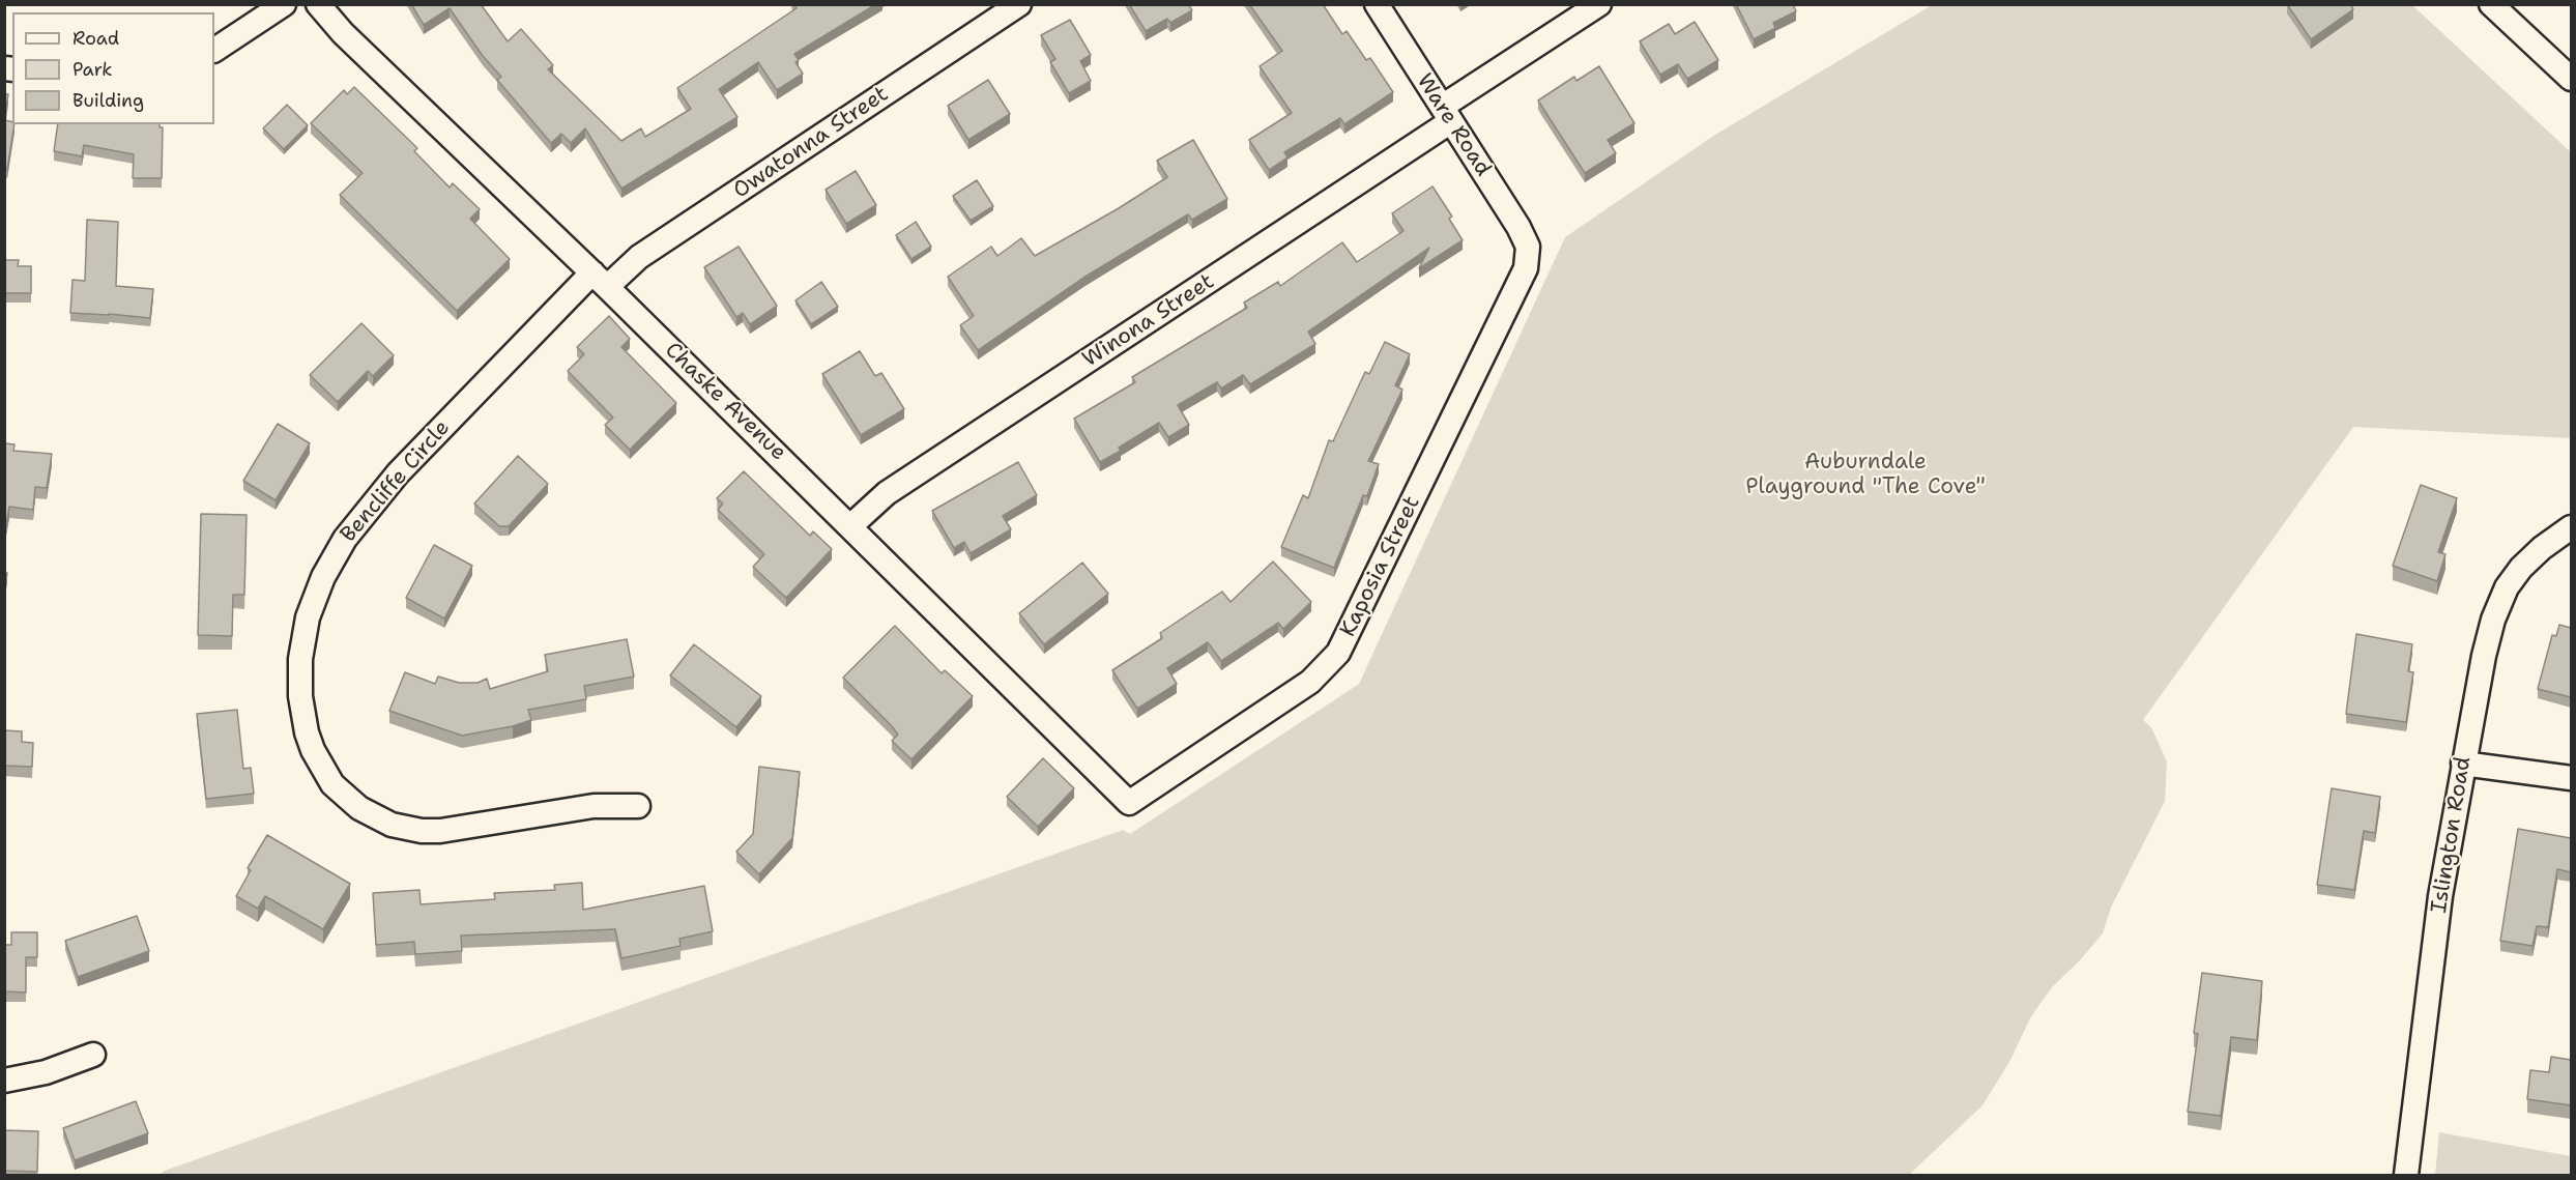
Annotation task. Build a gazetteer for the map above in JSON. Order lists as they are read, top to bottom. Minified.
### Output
{"streets":{"street":["Ware Road","Owatonna Street","Winona Street","Chaske Avenue","Bencliffe Circle","Kaposia Street","Islington Road"]},"crossings":[["Ware Road","Winona Street"],["Ware Road","Kaposia Street"],["Owatonna Street","Chaske Avenue"],["Owatonna Street","Bencliffe Circle"],["Winona Street","Chaske Avenue"],["Chaske Avenue","Bencliffe Circle"],["Chaske Avenue","Kaposia Street"]],"parks":["Auburndale Playground \"The Cove\""],"legend":["Road","Park","Building"]}
